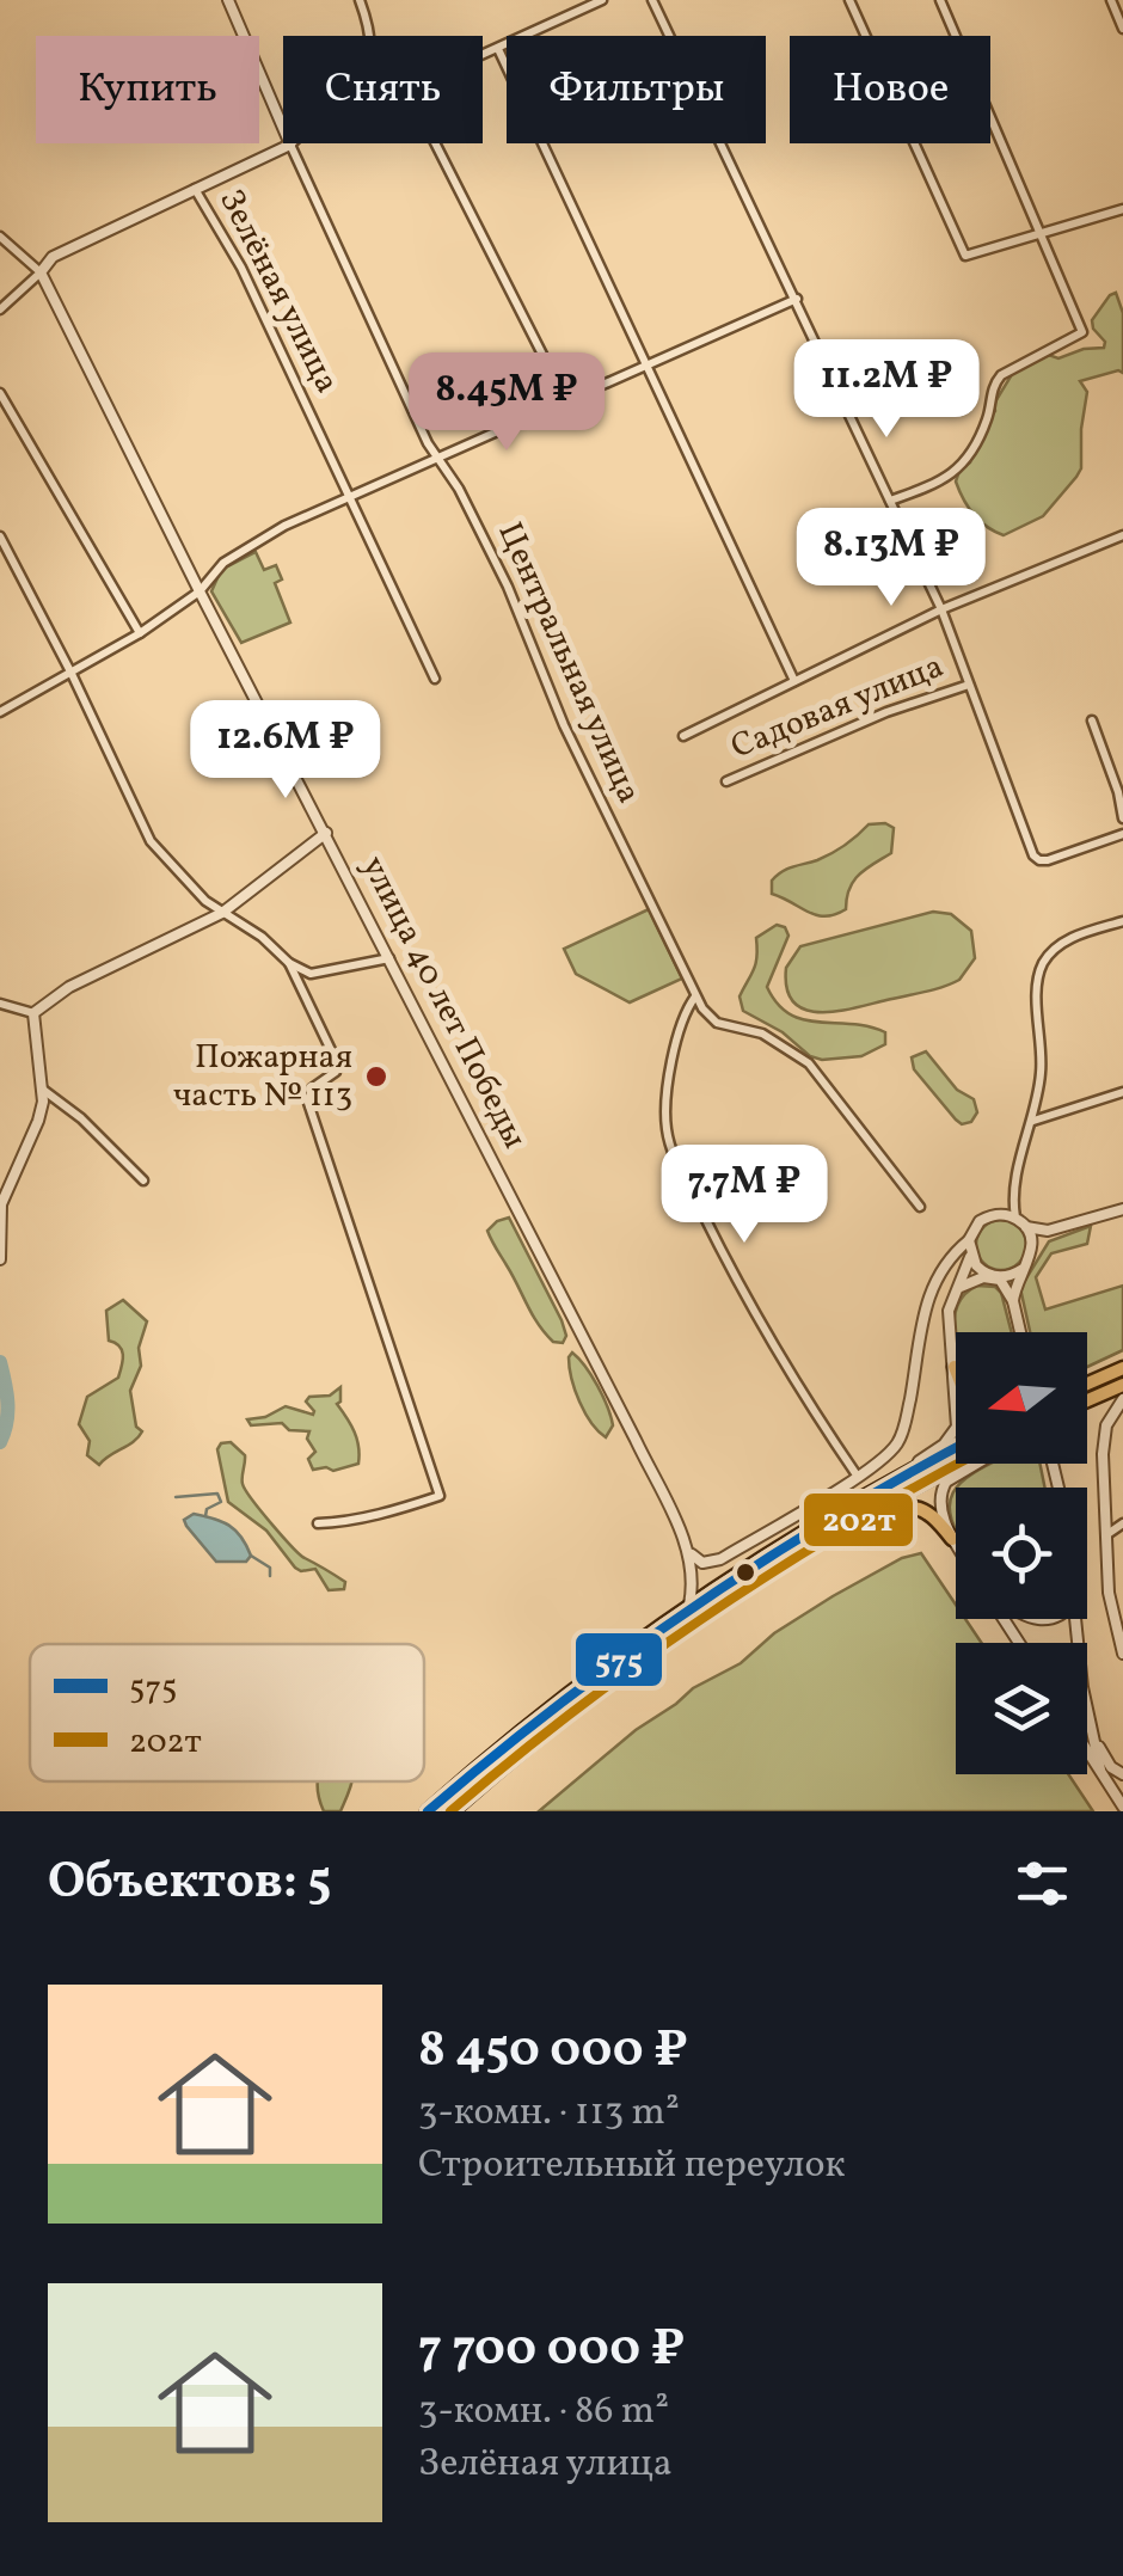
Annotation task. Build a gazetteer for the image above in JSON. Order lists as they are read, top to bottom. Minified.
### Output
{"streets":{"street":["Зелёная улица","Центральная улица","Садовая улица","улица 40 лет Победы"]},"places":["Пожарная часть № 113"],"lines":["transit line 575","transit line 202т"],"legend":["575","202т"],"north":"left","page":{"chip":["Купить","Снять","Фильтры","Новое"],"price":["11.2M ₽","8.45M ₽","8.13M ₽","12.6M ₽","7.7M ₽"],"heading":"Объектов: 5","list":[{"name":"8 450 000 ₽","note":"3-комн. · 113 m² · Строительный переулок"},{"name":"7 700 000 ₽","note":"3-комн. · 86 m² · Зелёная улица"}]}}
